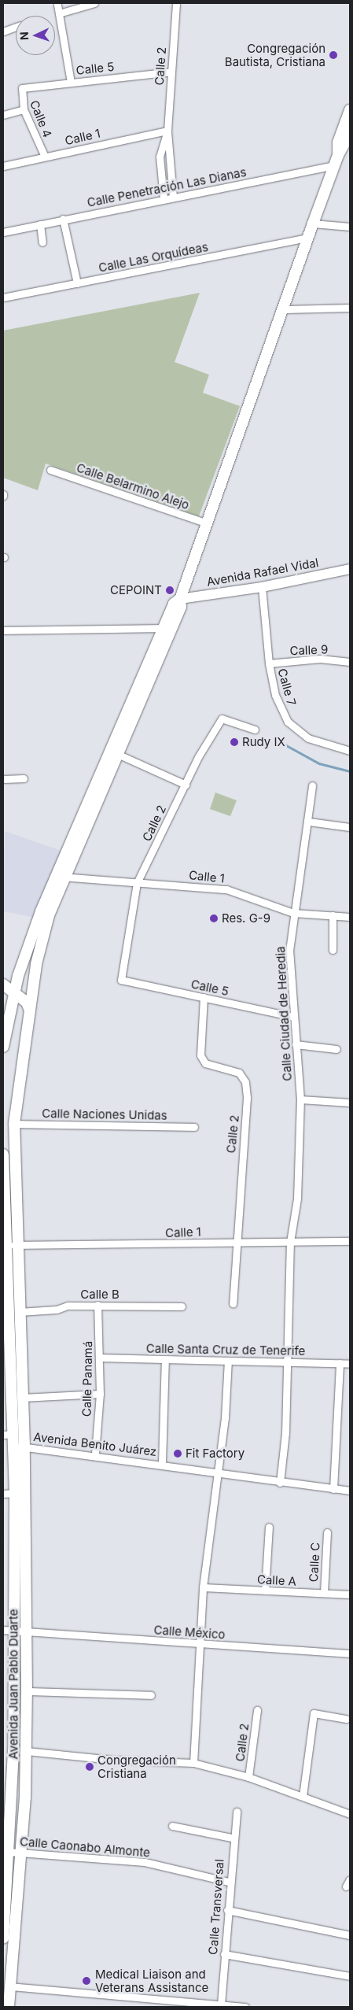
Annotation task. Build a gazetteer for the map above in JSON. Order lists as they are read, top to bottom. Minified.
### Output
{"streets":{"main road":["Avenida Rafael Vidal","Avenida Juan Pablo Duarte"],"street":["Calle 2","Calle 5","Calle 4","Calle 1","Calle Penetración Las Dianas","Calle Las Orquídeas","Calle Belarmino Alejo","Calle 9","Calle 7","Calle Ciudad de Heredia","Calle Naciones Unidas","Calle B","Calle Santa Cruz de Tenerife","Calle Panamá","Avenida Benito Juárez","Calle C","Calle A","Calle México","Calle Caonabo Almonte","Calle Transversal"]},"crossings":[["Calle 2","Calle 5"],["Calle 2","Calle 1"],["Calle 2","Calle Penetración Las Dianas"],["Calle 5","Calle 4"],["Calle 5","Calle Ciudad de Heredia"],["Calle 4","Calle 1"],["Calle 1","Calle Ciudad de Heredia"],["Calle 1","Avenida Juan Pablo Duarte"],["Avenida Rafael Vidal","Calle 7"],["Calle 9","Calle 7"],["Calle Ciudad de Heredia","Calle Santa Cruz de Tenerife"],["Calle Ciudad de Heredia","Avenida Benito Juárez"],["Calle Naciones Unidas","Avenida Juan Pablo Duarte"],["Calle B","Calle Panamá"],["Calle B","Avenida Juan Pablo Duarte"],["Calle Santa Cruz de Tenerife","Calle Panamá"],["Calle Panamá","Avenida Benito Juárez"],["Avenida Benito Juárez","Avenida Juan Pablo Duarte"],["Calle C","Calle A"],["Calle México","Avenida Juan Pablo Duarte"],["Avenida Juan Pablo Duarte","Calle Caonabo Almonte"],["Calle Caonabo Almonte","Calle Transversal"]],"places":["Congregación Bautista, Cristiana","CEPOINT","Rudy IX","Res. G-9","Fit Factory","Congregación Cristiana","Medical Liaison and Veterans Assistance"],"north":"left"}
